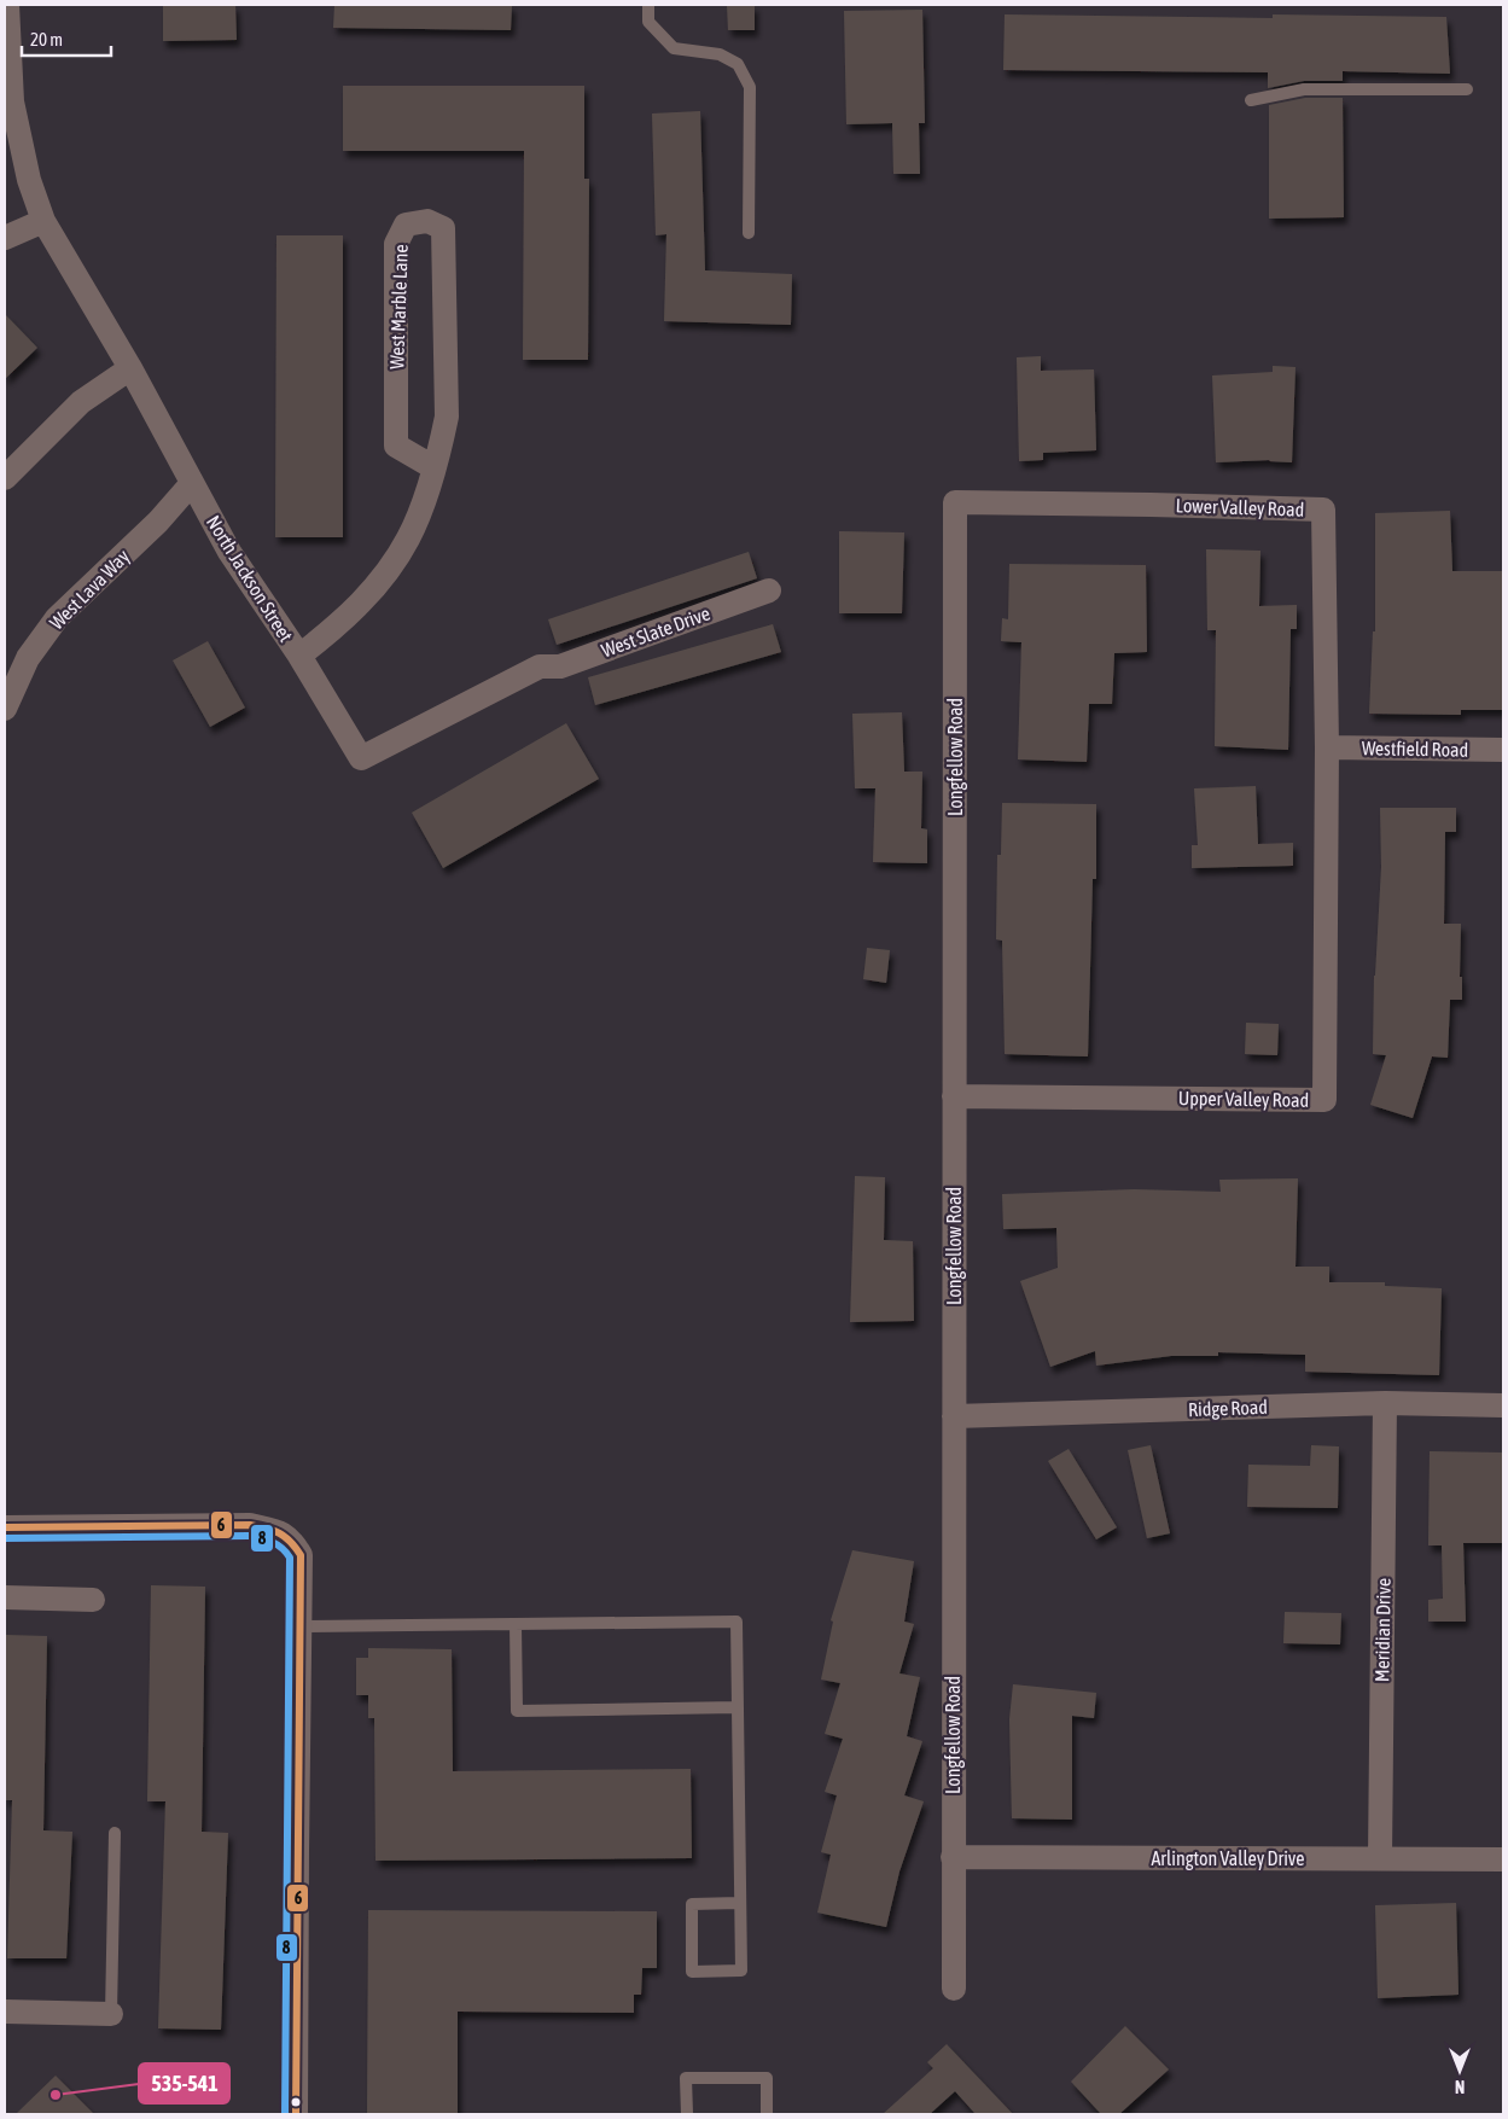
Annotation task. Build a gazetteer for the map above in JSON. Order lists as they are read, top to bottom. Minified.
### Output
{"streets":{"street":["West Marble Lane","Lower Valley Road","North Jackson Street","West Lava Way","West Slate Drive","Westfield Road","Longfellow Road","Upper Valley Road","Ridge Road","Meridian Drive","Arlington Valley Drive"]},"crossings":[["West Marble Lane","North Jackson Street"],["Lower Valley Road","Westfield Road"],["Lower Valley Road","Longfellow Road"],["Lower Valley Road","Upper Valley Road"],["North Jackson Street","West Lava Way"],["North Jackson Street","West Slate Drive"],["Westfield Road","Upper Valley Road"],["Longfellow Road","Upper Valley Road"],["Longfellow Road","Ridge Road"],["Longfellow Road","Arlington Valley Drive"],["Ridge Road","Meridian Drive"],["Meridian Drive","Arlington Valley Drive"]],"places":["535-541"],"lines":["transit line 6","transit line 8"],"scale_bar":"20 m","north":"bottom"}
